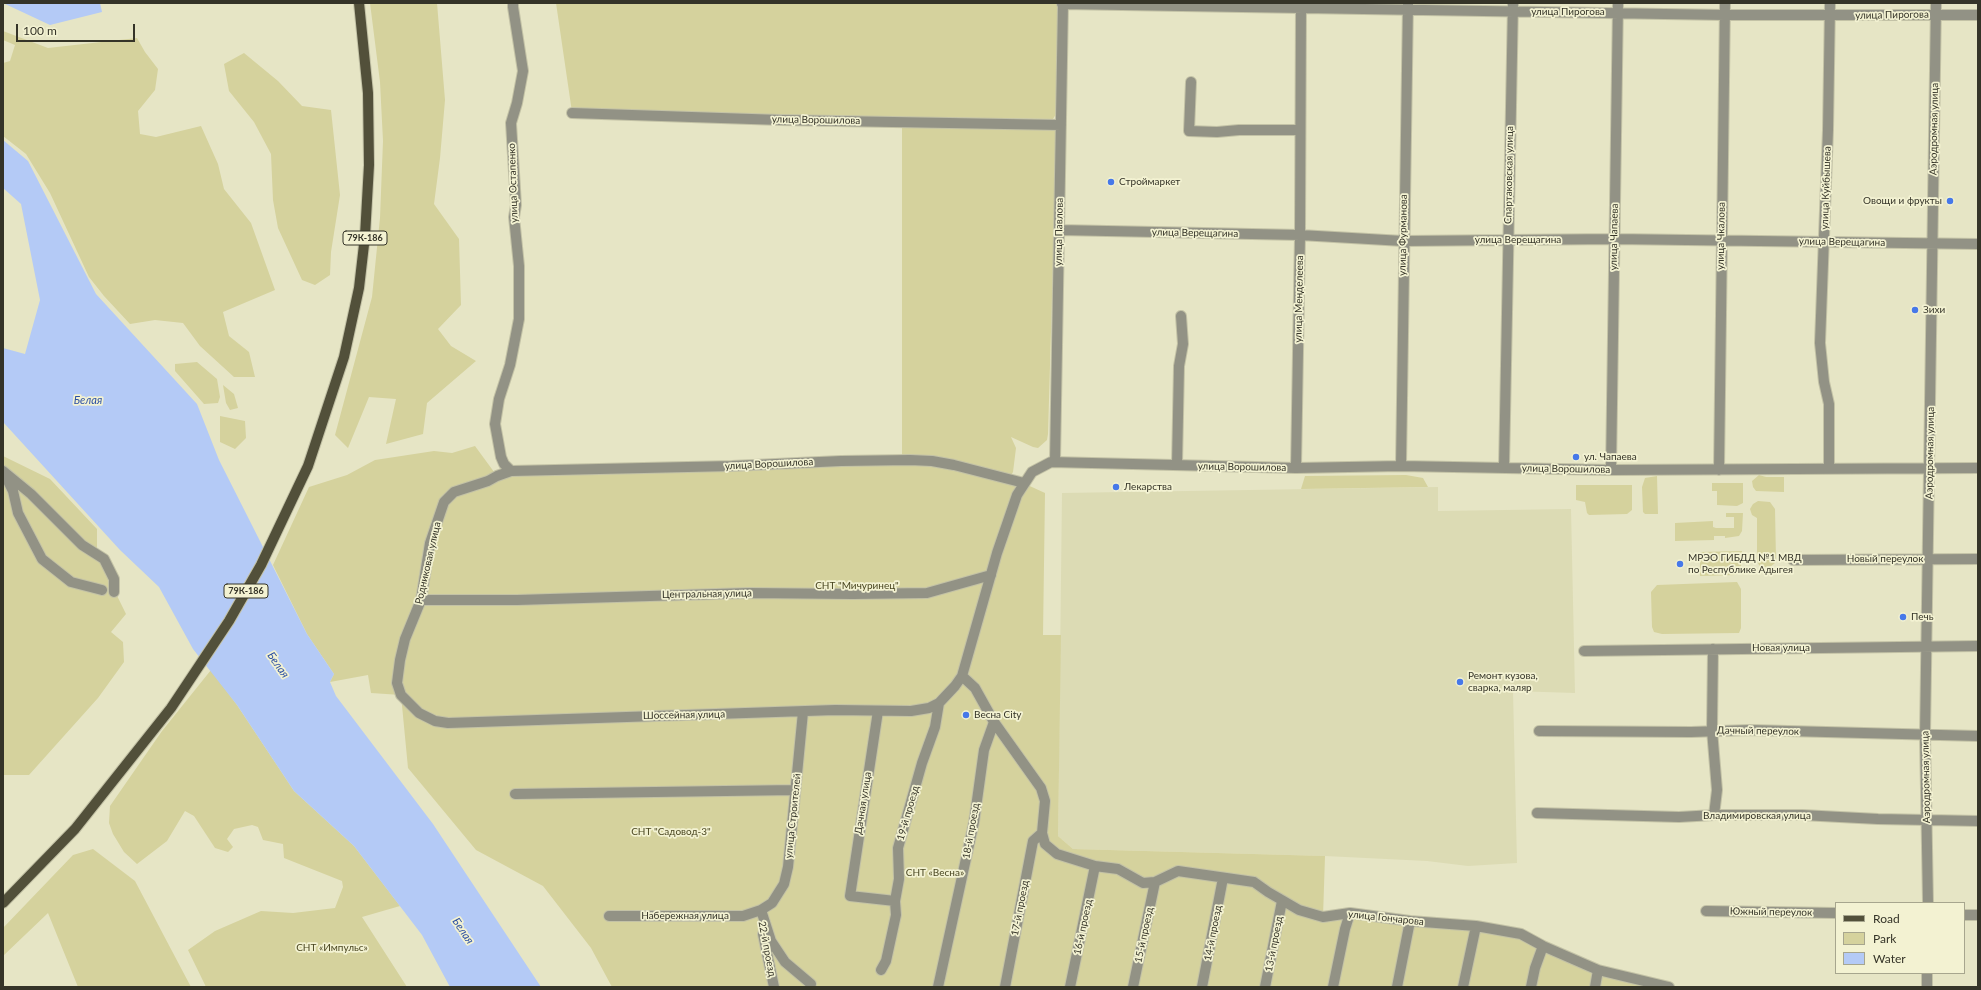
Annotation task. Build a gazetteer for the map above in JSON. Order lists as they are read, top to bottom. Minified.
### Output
{"streets":{"main road":["79К-186"],"street":["улица Пирогова","улица Ворошилова","Аэродромная улица","Спартаковская улица","улица Остапенко","улица Куйбышева","улица Павлова","улица Верещагина","улица Фурманова","улица Чкалова","улица Чапаева","улица Менделеева","Новый переулок","Родниковая улица","Центральная улица","Новая улица","Шоссейная улица","Дачный переулок","Дачная улица","19-й проезд","улица Строителей","Владимировская улица","18-й проезд","17-й проезд","Южный переулок","Набережная улица","улица Гончарова","16-й проезд","14-й проезд","15-й проезд","13-й проезд","22-й проезд"]},"crossings":[["улица Пирогова","Аэродромная улица"],["улица Пирогова","Спартаковская улица"],["улица Пирогова","улица Куйбышева"],["улица Пирогова","улица Павлова"],["улица Пирогова","улица Фурманова"],["улица Пирогова","улица Чкалова"],["улица Пирогова","улица Чапаева"],["улица Пирогова","улица Менделеева"],["улица Ворошилова","Аэродромная улица"],["улица Ворошилова","Спартаковская улица"],["улица Ворошилова","улица Остапенко"],["улица Ворошилова","улица Куйбышева"],["улица Ворошилова","улица Павлова"],["улица Ворошилова","улица Фурманова"],["улица Ворошилова","улица Чкалова"],["улица Ворошилова","улица Чапаева"],["улица Ворошилова","улица Менделеева"],["улица Ворошилова","Родниковая улица"],["Аэродромная улица","улица Верещагина"],["Аэродромная улица","Новый переулок"],["Аэродромная улица","Новая улица"],["Аэродромная улица","Дачный переулок"],["Аэродромная улица","Владимировская улица"],["Спартаковская улица","улица Верещагина"],["улица Остапенко","Родниковая улица"],["улица Куйбышева","улица Верещагина"],["улица Павлова","улица Верещагина"],["улица Верещагина","улица Фурманова"],["улица Верещагина","улица Чкалова"],["улица Верещагина","улица Чапаева"],["улица Верещагина","улица Менделеева"],["Родниковая улица","Центральная улица"],["Родниковая улица","Шоссейная улица"],["Шоссейная улица","Дачная улица"],["Шоссейная улица","19-й проезд"],["Шоссейная улица","улица Строителей"],["Дачная улица","19-й проезд"],["улица Строителей","Набережная улица"],["улица Строителей","22-й проезд"],["Набережная улица","22-й проезд"],["улица Гончарова","14-й проезд"],["улица Гончарова","15-й проезд"],["улица Гончарова","13-й проезд"]],"water":["Белая"],"parks":["СНТ \"Мичуринец\"","СНТ \"Садовод-3\"","СНТ «Весна»","СНТ «Импульс»"],"places":["Строймаркет","Овощи и фрукты","Зихи","ул. Чапаева","Лекарства","МРЭО ГИБДД №1 МВД по Республике Адыгея","Печь","Ремонт кузова, сварка, маляр","Весна City"],"legend":["Road","Park","Water"],"scale_bar":"100 m"}
